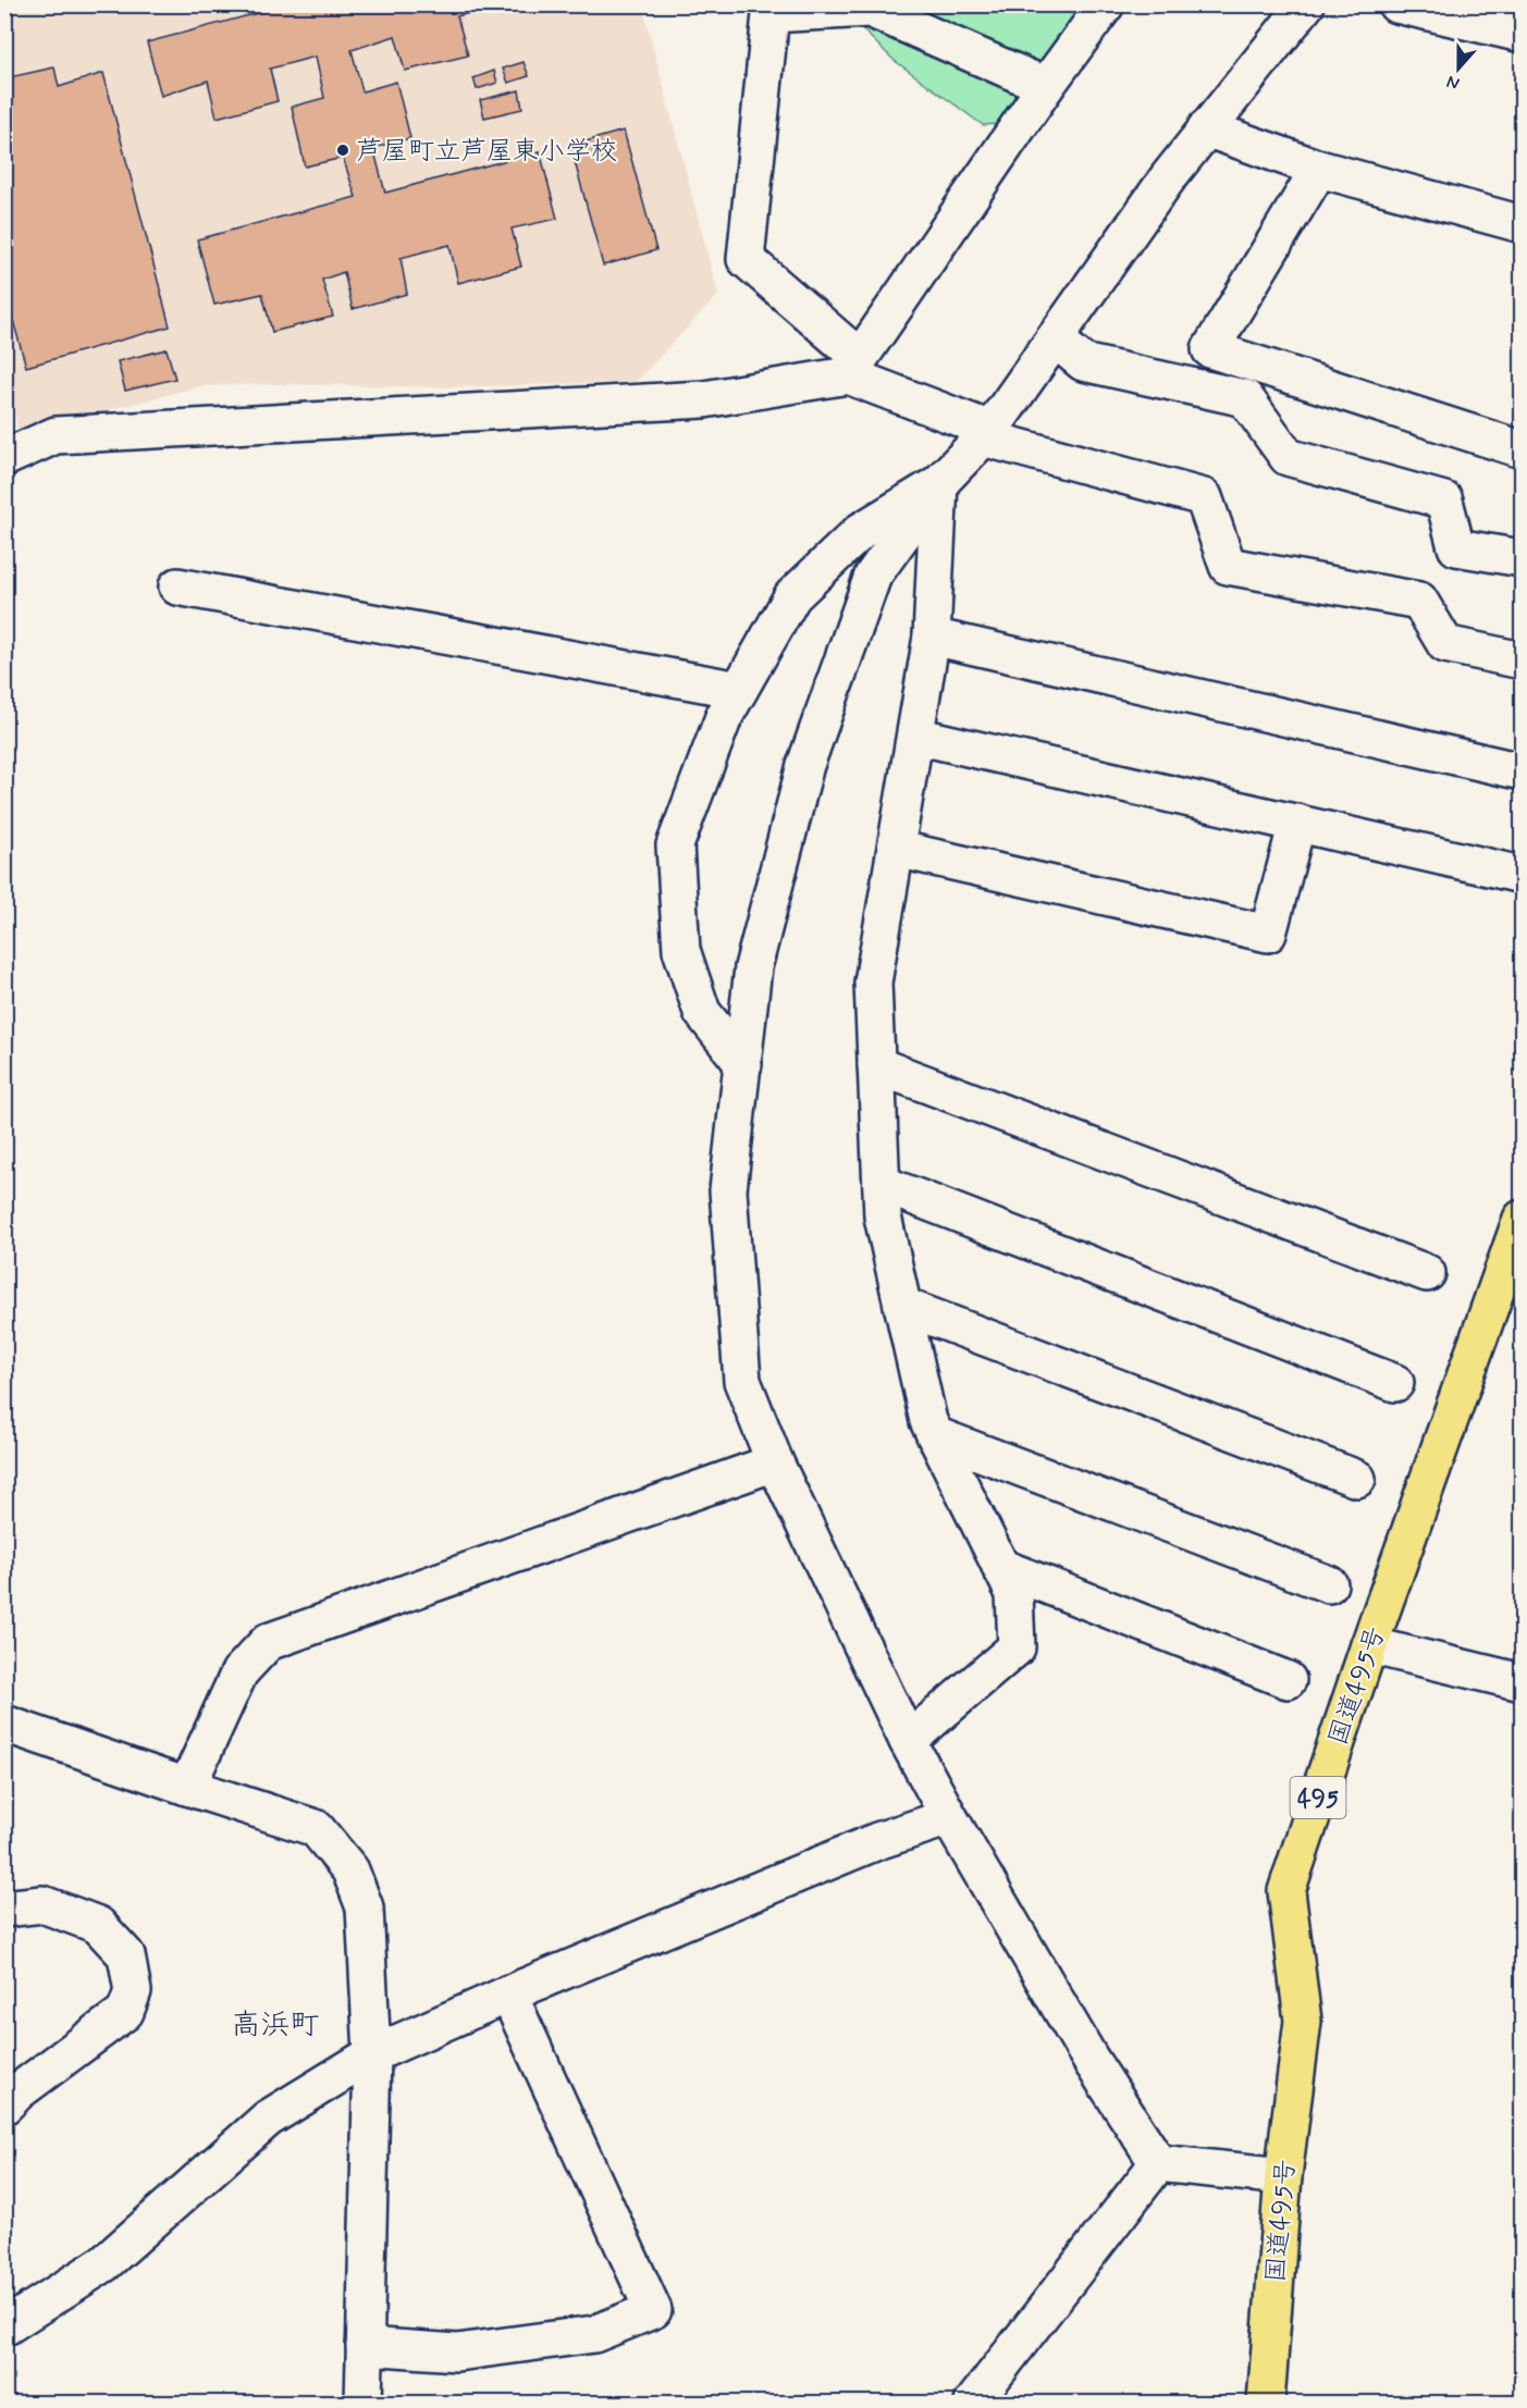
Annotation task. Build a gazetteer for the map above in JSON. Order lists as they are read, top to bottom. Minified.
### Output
{"streets":{"highway":["国道495号","495"]},"districts":["高浜町"],"places":["芦屋町立芦屋東小学校"],"north":"bottom"}
